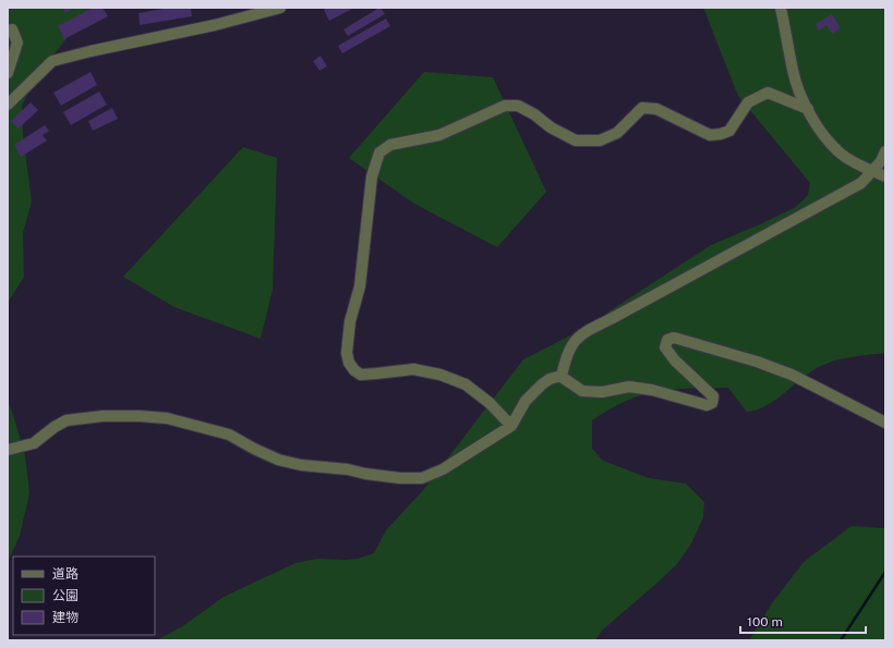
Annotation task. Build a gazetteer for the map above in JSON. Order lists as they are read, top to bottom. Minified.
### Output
{"legend":["道路","公園","建物"],"scale_bar":"100 m"}
